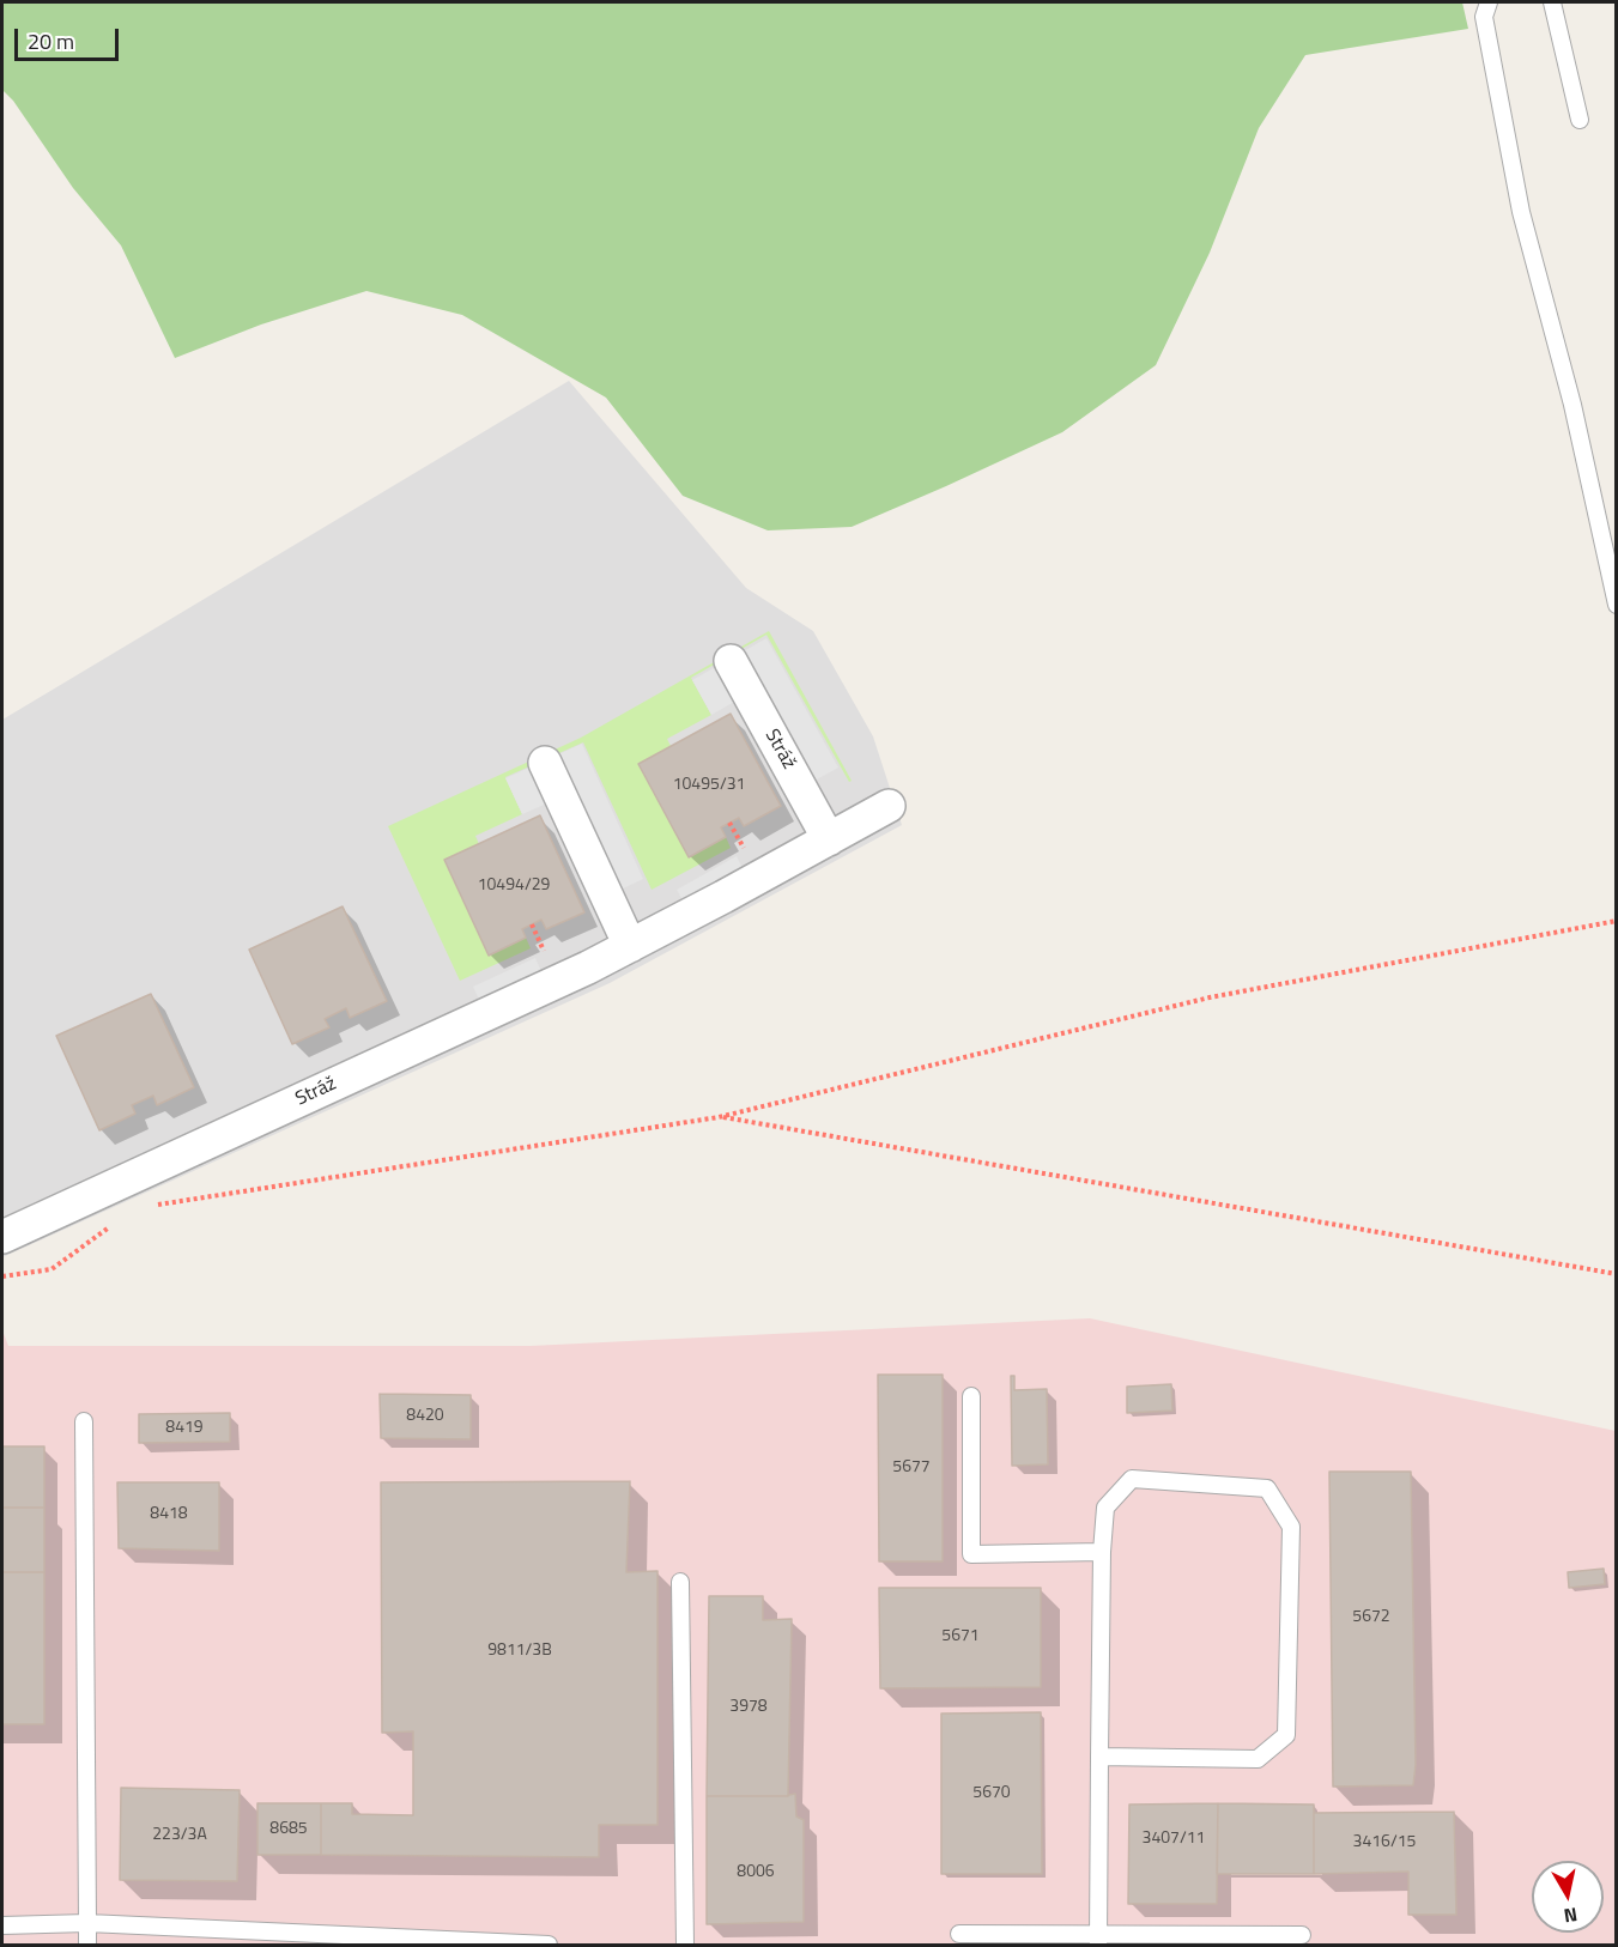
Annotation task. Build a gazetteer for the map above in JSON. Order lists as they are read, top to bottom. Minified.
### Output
{"streets":{"street":["Stráž"]},"house_numbers":["10495/31","10494/29","8420","8419","5677","8418","5672","5671","9811/3B","3978","5670","8685","223/3A","3407/11","3416/15","8006"],"scale_bar":"20 m","north":"bottom"}
